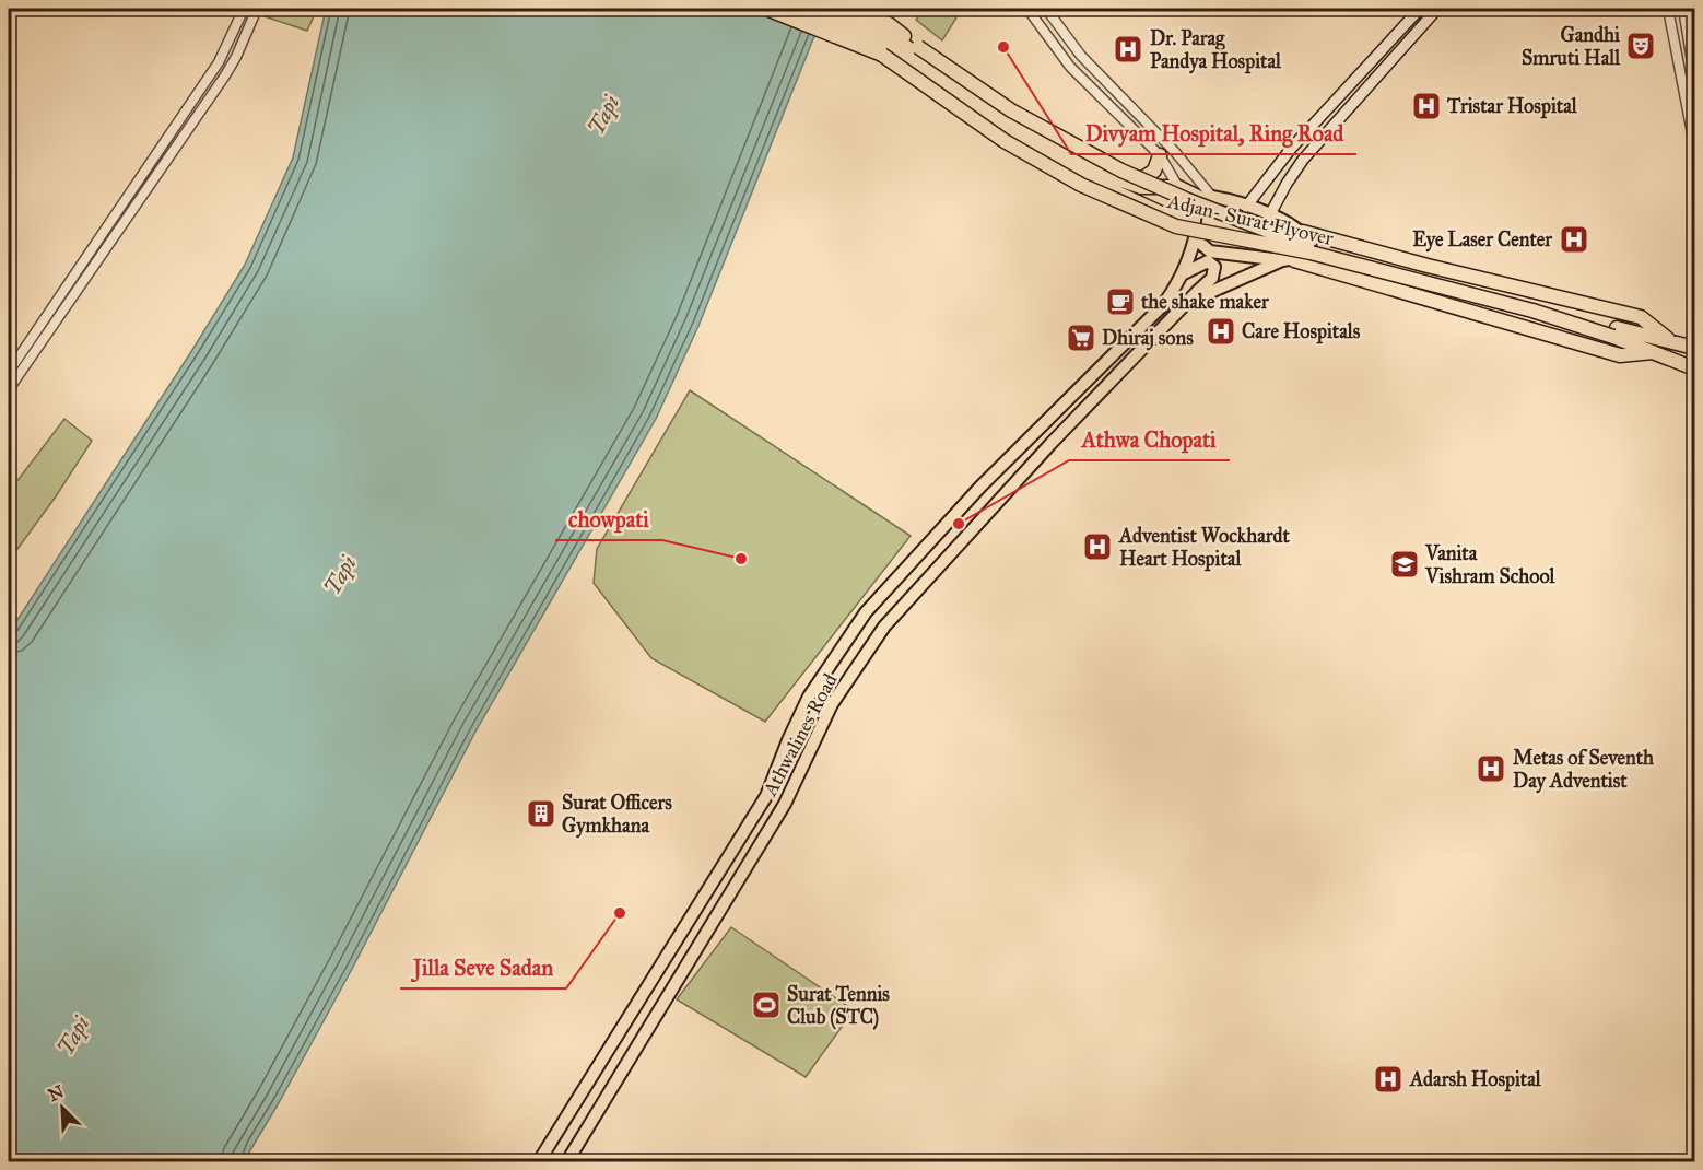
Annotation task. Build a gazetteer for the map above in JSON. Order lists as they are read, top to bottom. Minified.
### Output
{"streets":{"highway":["Adjan- Surat Flyover"],"main road":["Athwalines Road"]},"water":["Tapi"],"places":{"theatre":["Gandhi Smruti Hall"],"other":["Divyam Hospital, Ring Road","Athwa Chopati","chowpati","Jilla Seve Sadan"],"hospital":["Dr. Parag Pandya Hospital","Tristar Hospital","Eye Laser Center","Care Hospitals","Adventist Wockhardt Heart Hospital","Metas of Seventh Day Adventist","Adarsh Hospital"],"cafe":["the shake maker"],"supermarket":["Dhiraj sons"],"school or university":["Vanita Vishram School"],"building":["Surat Officers Gymkhana"],"sports":["Surat Tennis Club (STC)"]},"north":"top left"}
